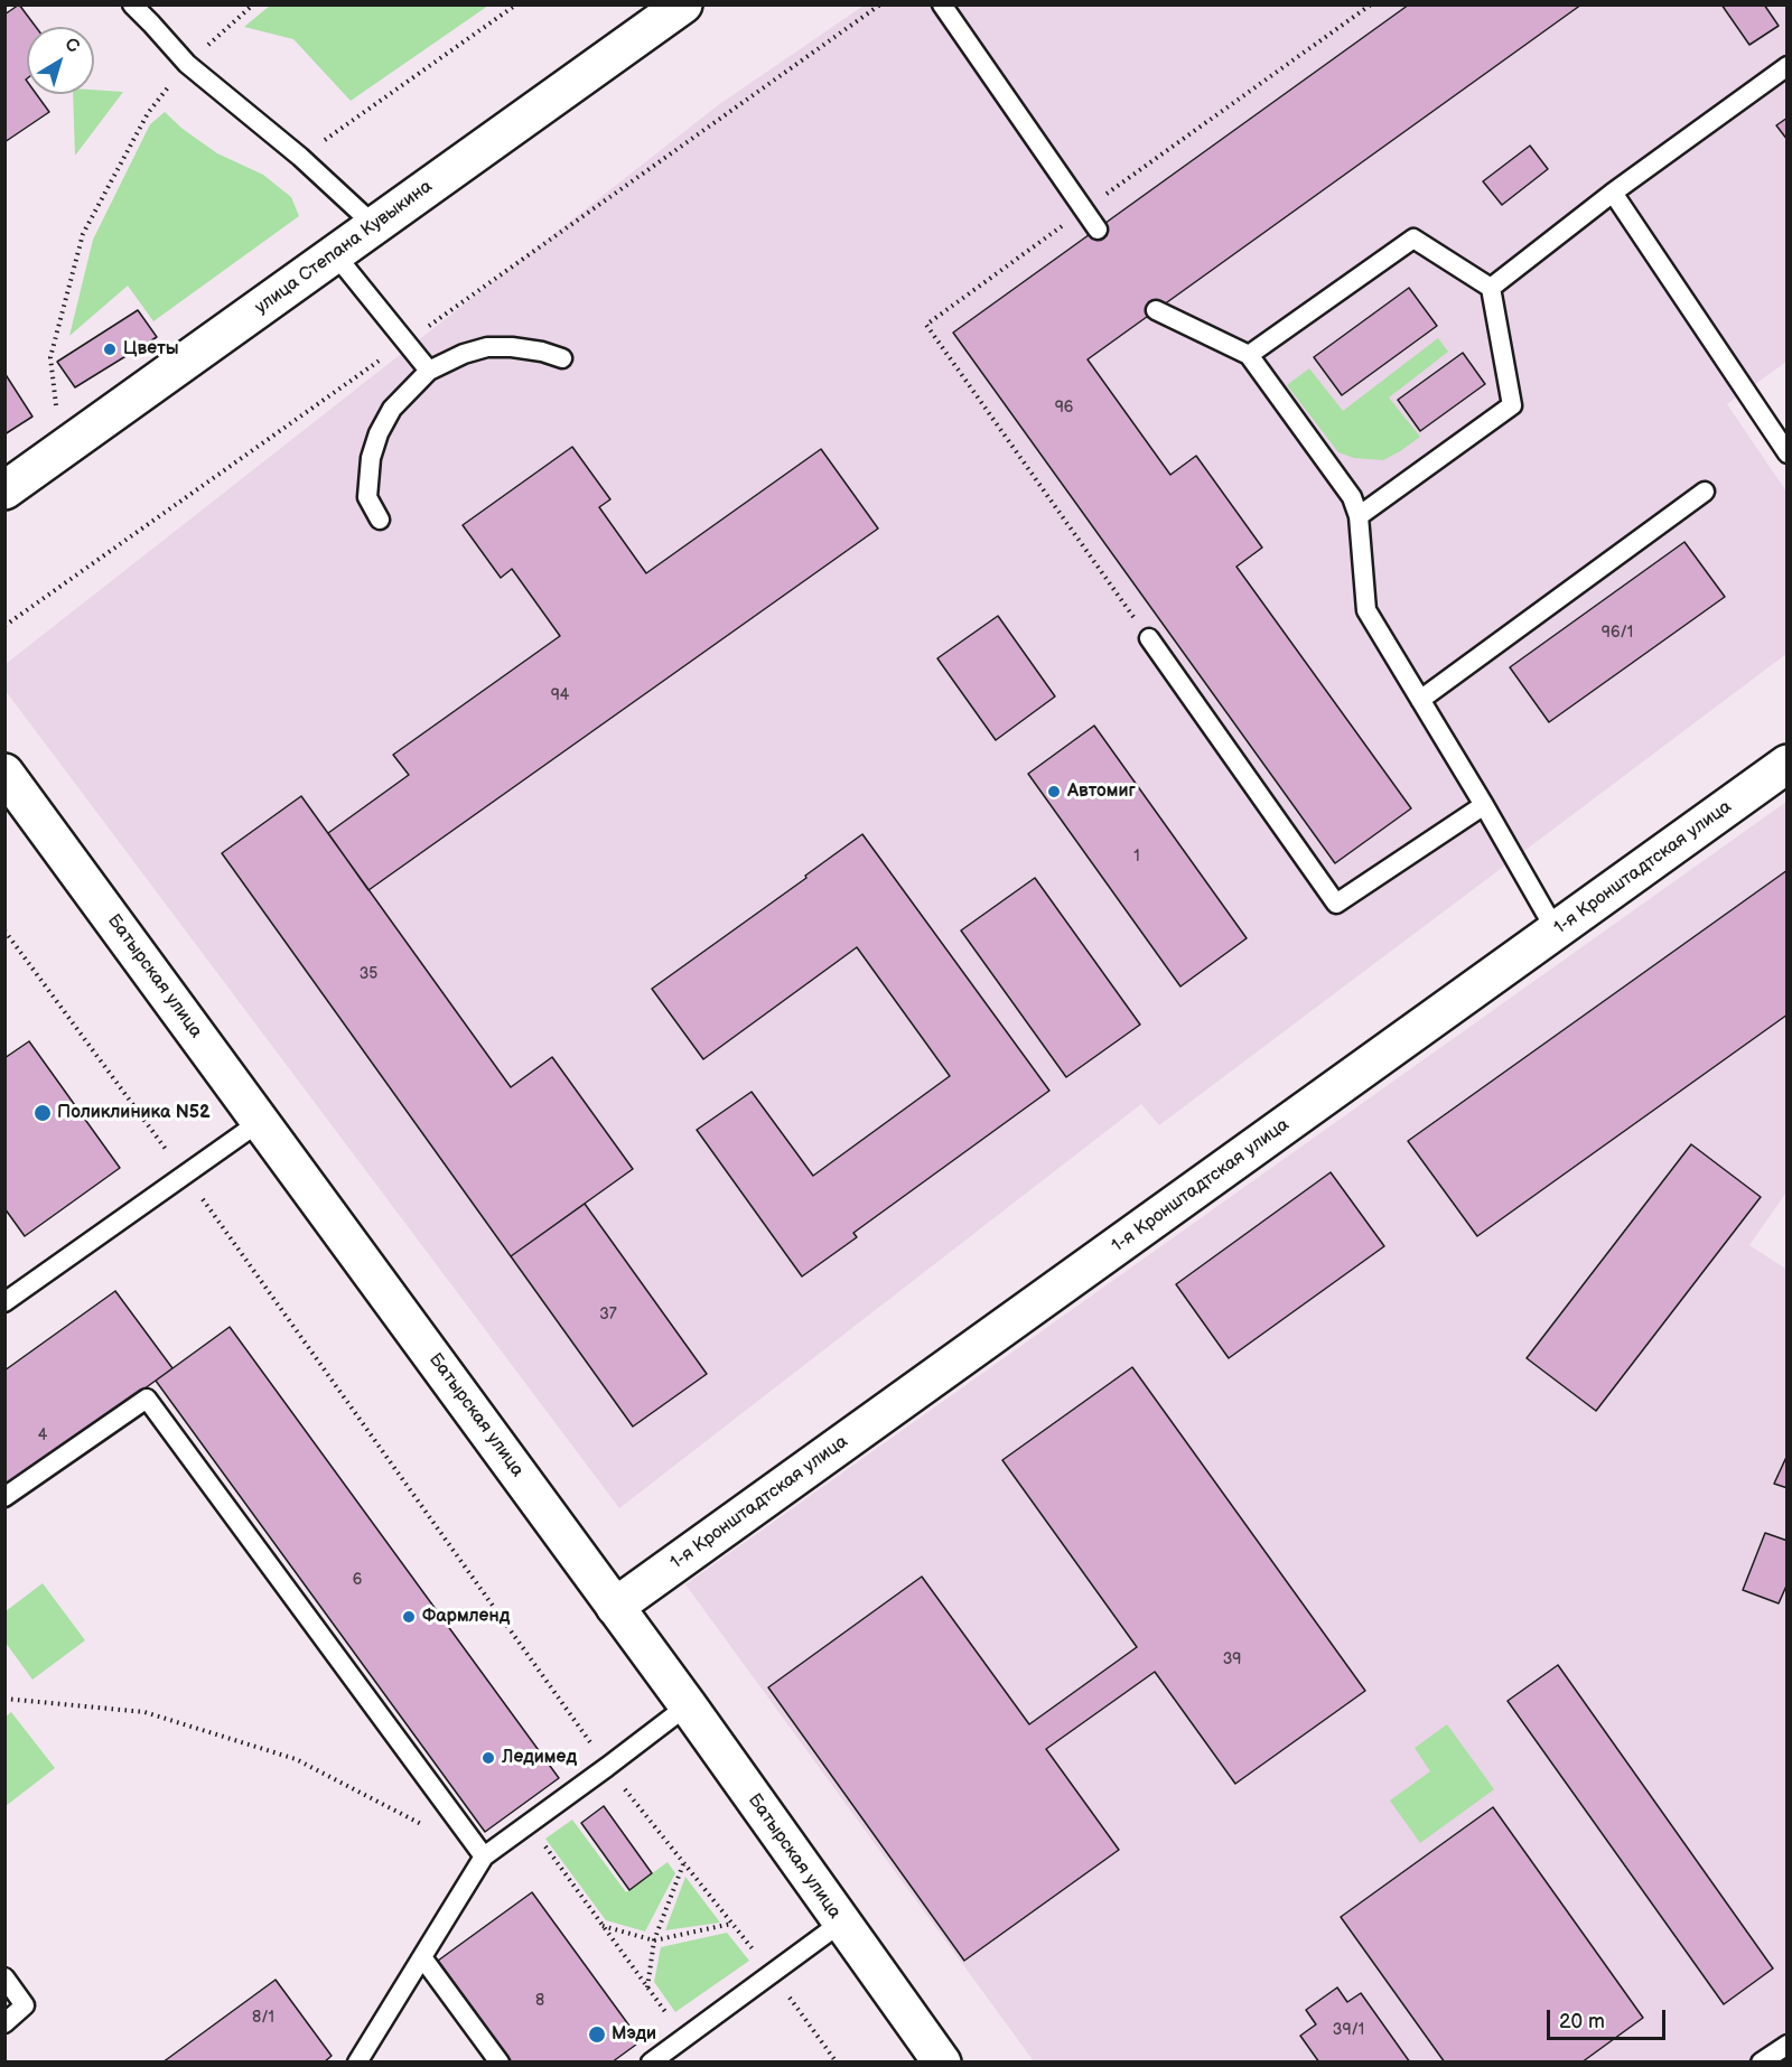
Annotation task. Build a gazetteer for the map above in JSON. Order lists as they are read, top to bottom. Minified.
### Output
{"streets":{"street":["улица Степана Кувыкина","1-я Кронштадтская улица","Батырская улица"]},"crossings":[["1-я Кронштадтская улица","Батырская улица"]],"places":["Цветы","Автомиг","Поликлиника N52","Фармленд","Ледимед","Мэди"],"house_numbers":["96","96/1","94","1","35","37","4","6","39","8","8/1","39/1"],"scale_bar":"20 m","north":"top right"}
